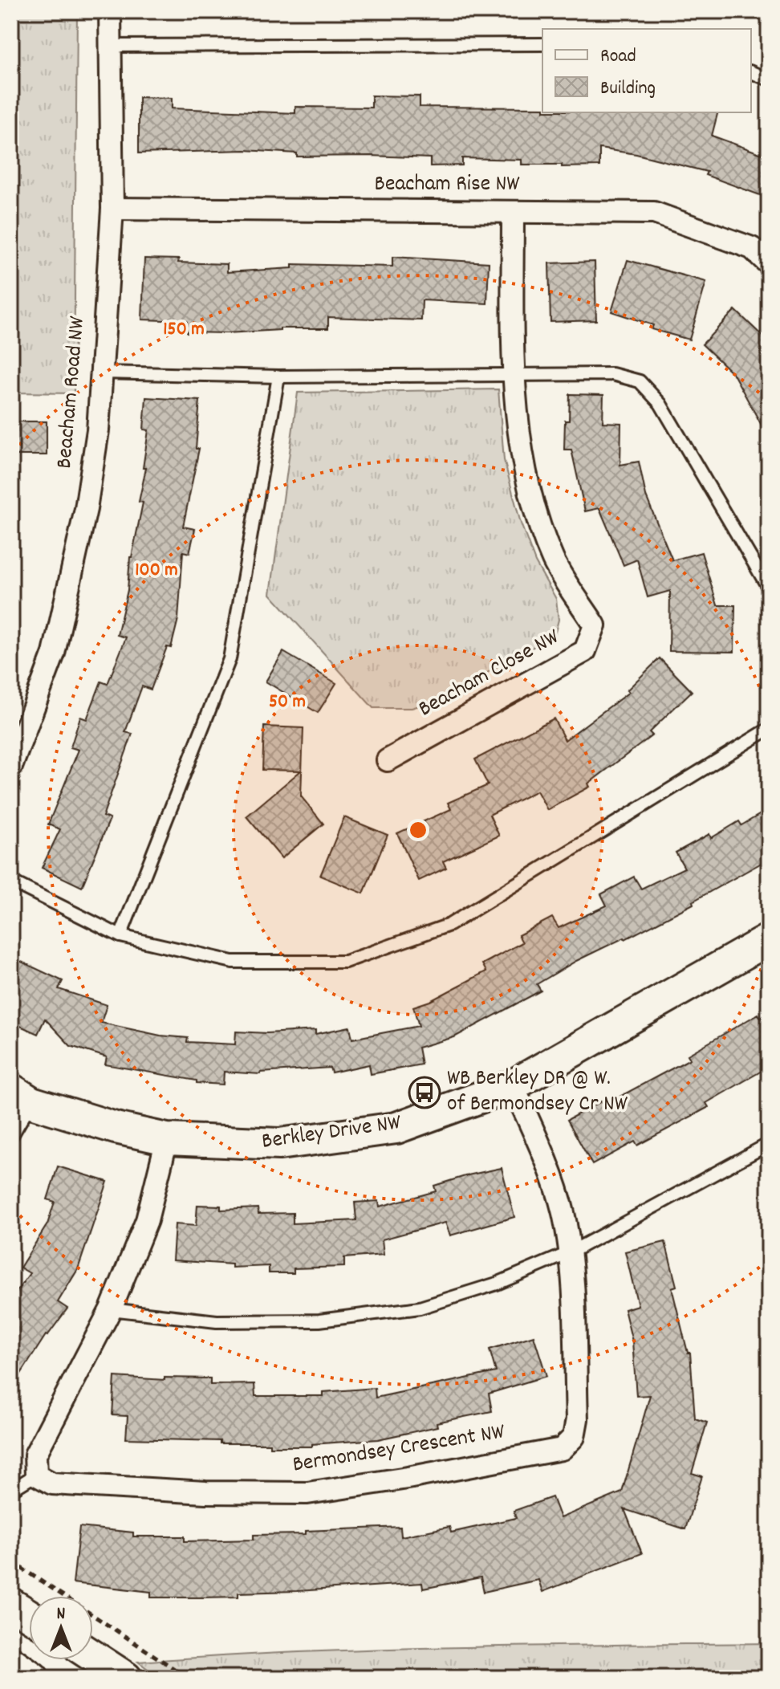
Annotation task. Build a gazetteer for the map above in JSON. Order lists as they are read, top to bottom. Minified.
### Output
{"streets":{"street":["Beacham Rise NW","Beacham Road NW","Beacham Close NW","Berkley Drive NW","Bermondsey Crescent NW"]},"crossings":[["Beacham Rise NW","Beacham Road NW"],["Beacham Rise NW","Beacham Close NW"],["Berkley Drive NW","Bermondsey Crescent NW"]],"places":{"bus stop":["WB Berkley DR @ W. of Bermondsey Cr NW"]},"legend":["Road","Building"],"north":"top","rings":["150 m","100 m","50 m"]}
